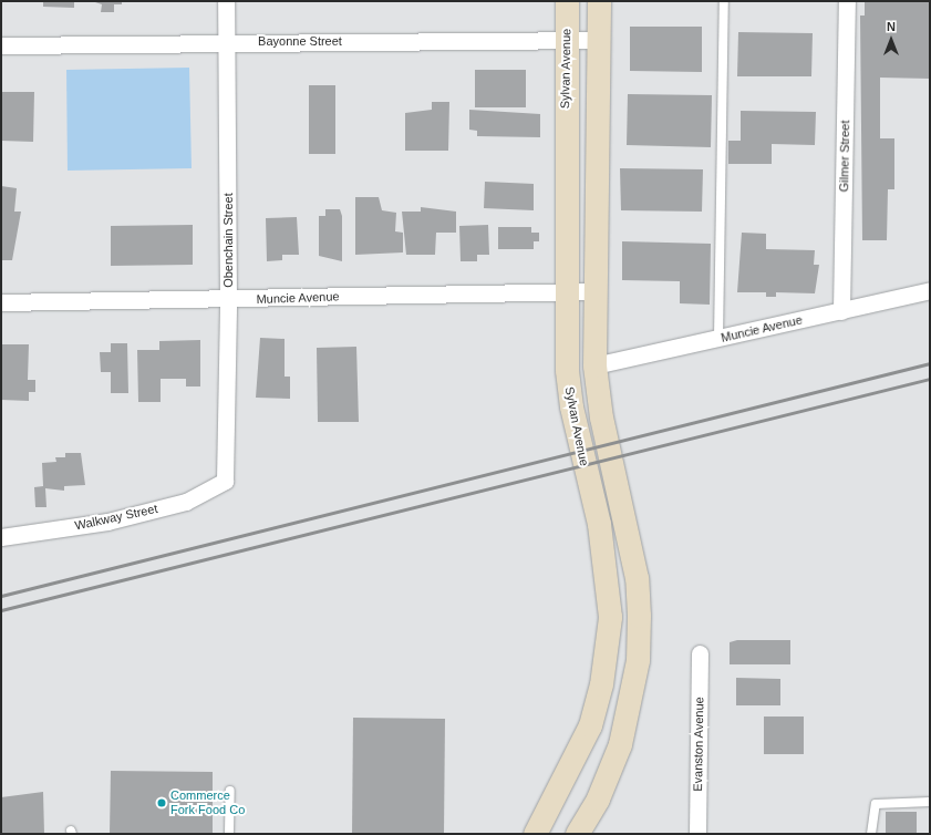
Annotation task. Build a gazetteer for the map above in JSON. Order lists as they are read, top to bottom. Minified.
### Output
{"streets":{"main road":["Sylvan Avenue"],"street":["Bayonne Street","Gilmer Street","Obenchain Street","Muncie Avenue","Walkway Street","Evanston Avenue"]},"crossings":[["Bayonne Street","Sylvan Avenue"],["Bayonne Street","Obenchain Street"],["Sylvan Avenue","Muncie Avenue"],["Gilmer Street","Muncie Avenue"],["Obenchain Street","Muncie Avenue"],["Obenchain Street","Walkway Street"]],"places":["Commerce Fork Food Co"],"north":"top"}
